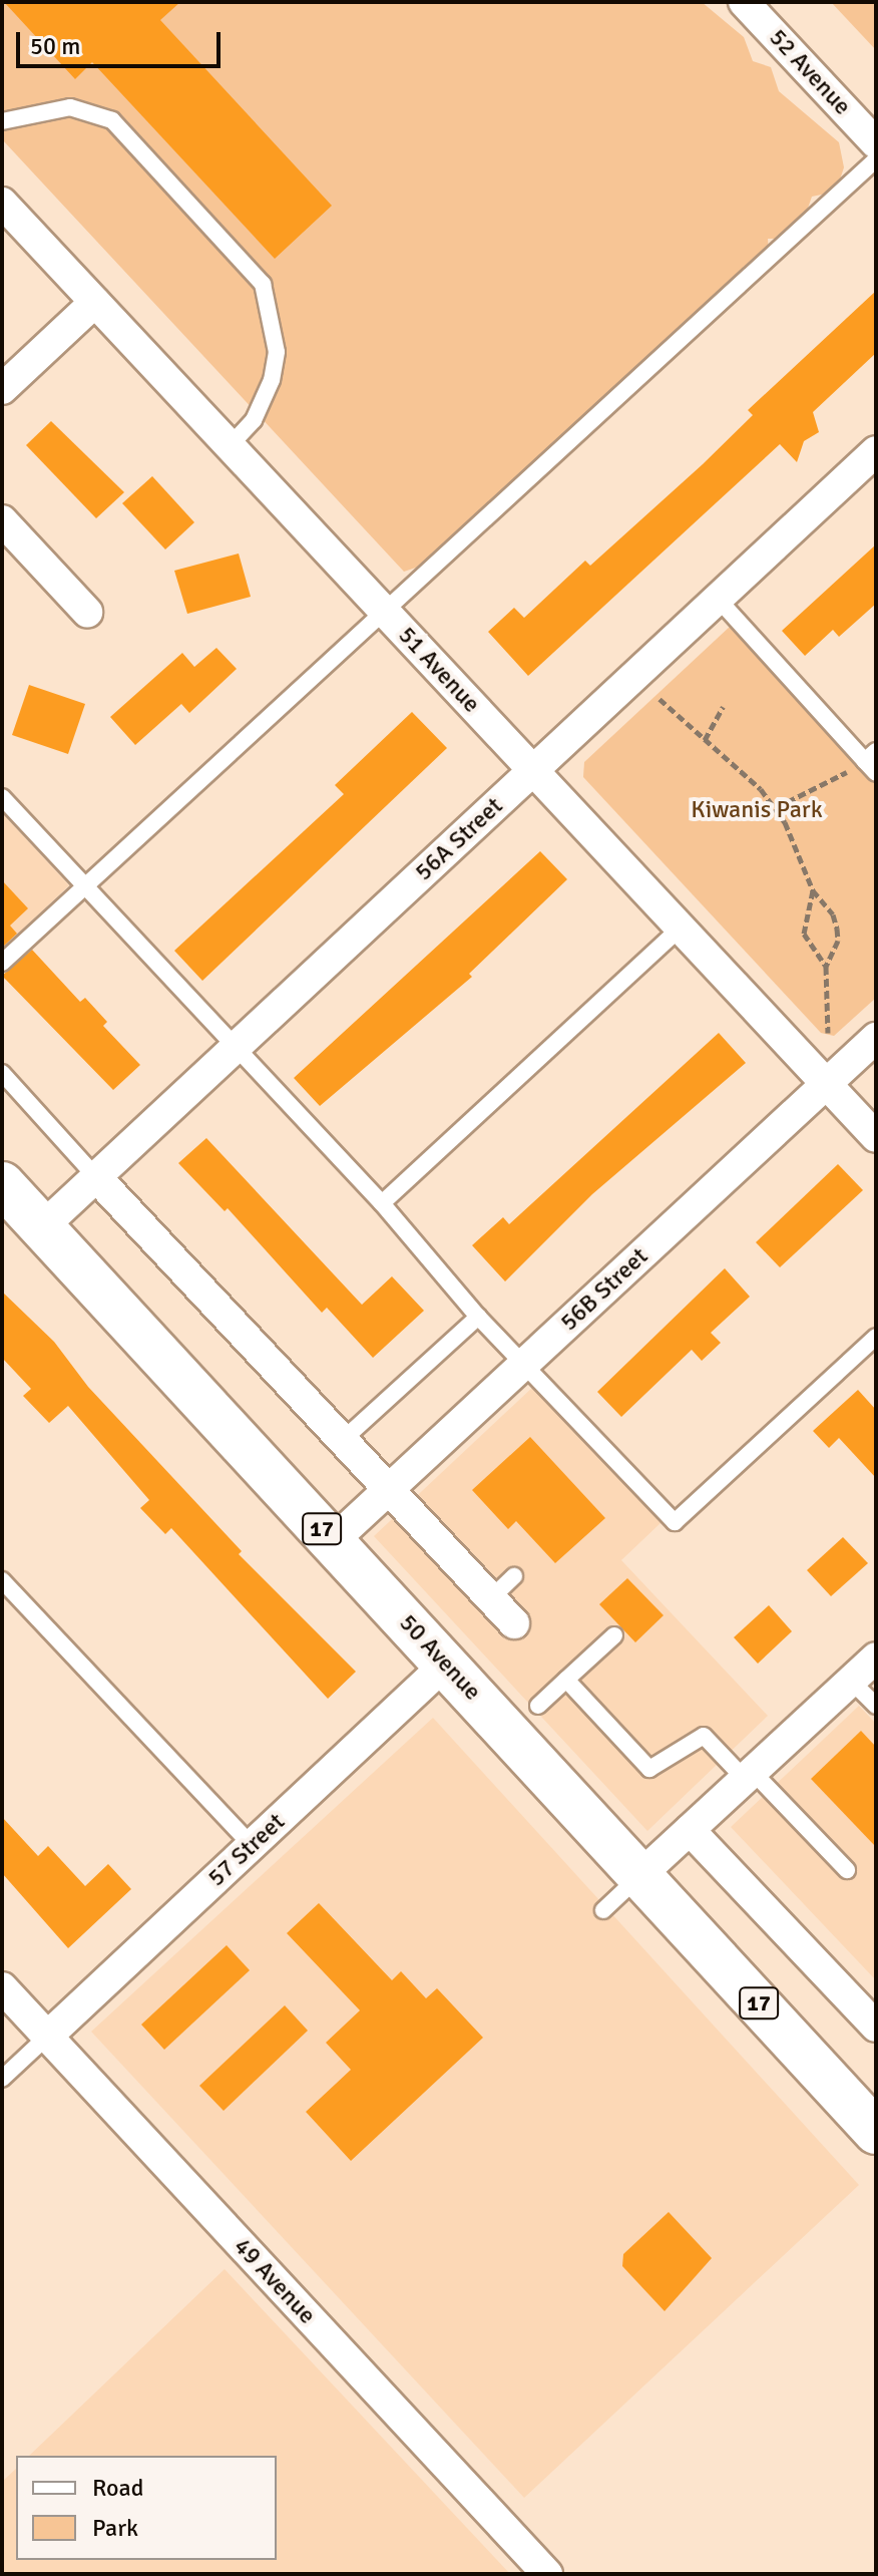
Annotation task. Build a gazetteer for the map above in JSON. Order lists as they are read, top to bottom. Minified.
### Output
{"streets":{"main road":["17","50 Avenue"],"street":["52 Avenue","51 Avenue","56A Street","56B Street","57 Street","49 Avenue"]},"crossings":[["51 Avenue","56A Street"],["51 Avenue","56B Street"],["56A Street","50 Avenue"],["56B Street","50 Avenue"],["50 Avenue","57 Street"],["57 Street","49 Avenue"]],"parks":["Kiwanis Park"],"legend":["Road","Park"],"scale_bar":"50 m"}
